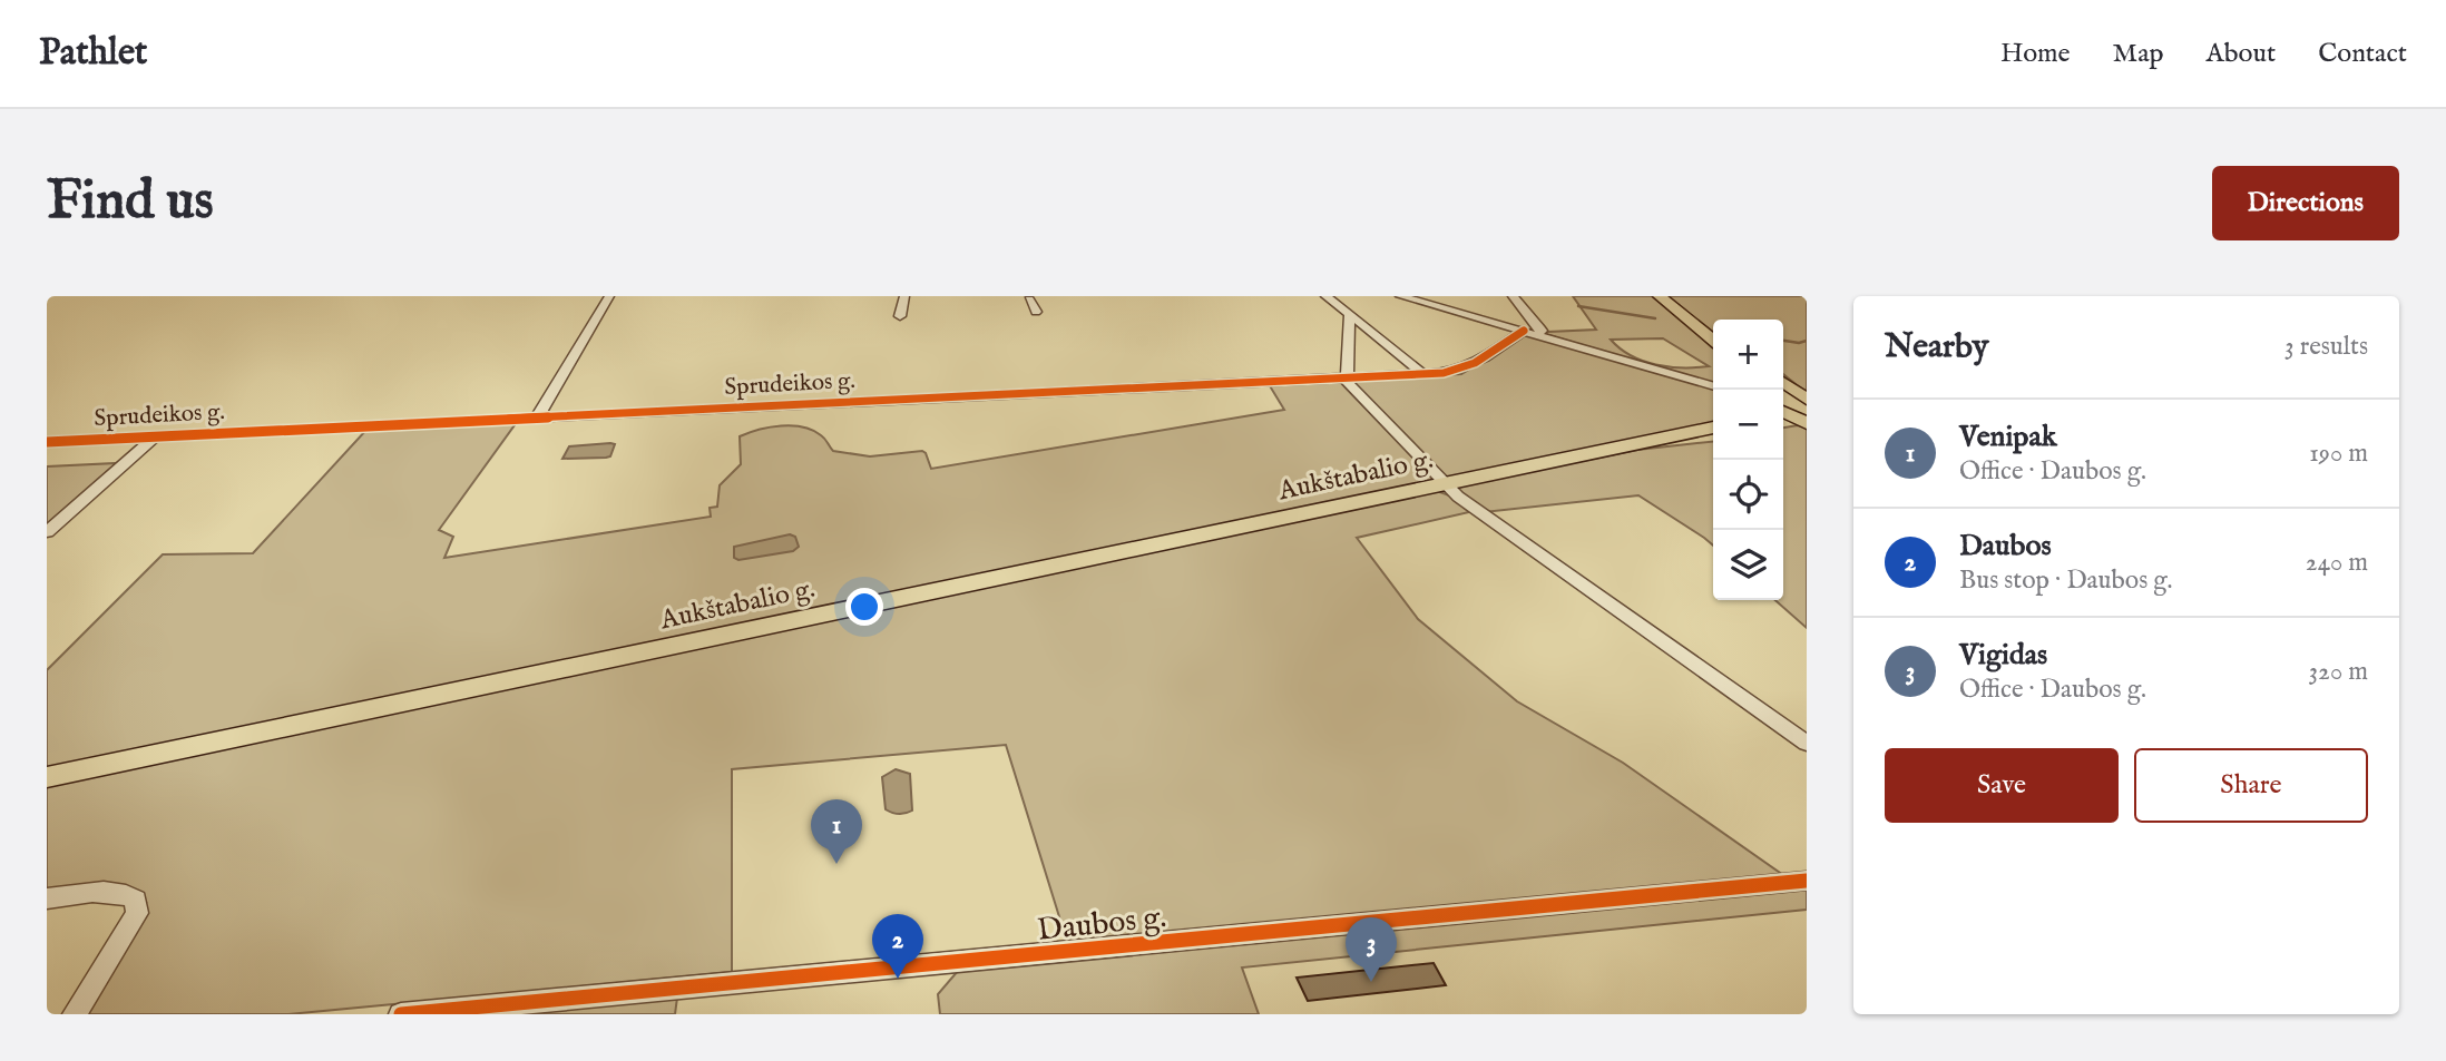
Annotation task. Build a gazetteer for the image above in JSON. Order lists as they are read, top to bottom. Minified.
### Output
{"streets":{"main road":["Aukštabalio g."],"street":["Sprudeikos g.","Daubos g."]},"page":{"header":"Pathlet","nav":["Home","Map","About","Contact"],"buttons":["Directions",["Save","Share"]],"title":"Find us","heading":["Nearby","3 results"],"map_buttons":["+","−"],"list":[{"mark":"1","name":"Venipak","note":"Office · Daubos g.","value":"190 m"},{"mark":"2","name":"Daubos","note":"Bus stop · Daubos g.","value":"240 m"},{"mark":"3","name":"Vigidas","note":"Office · Daubos g.","value":"320 m"}],"pins":["1","2","3"]}}
